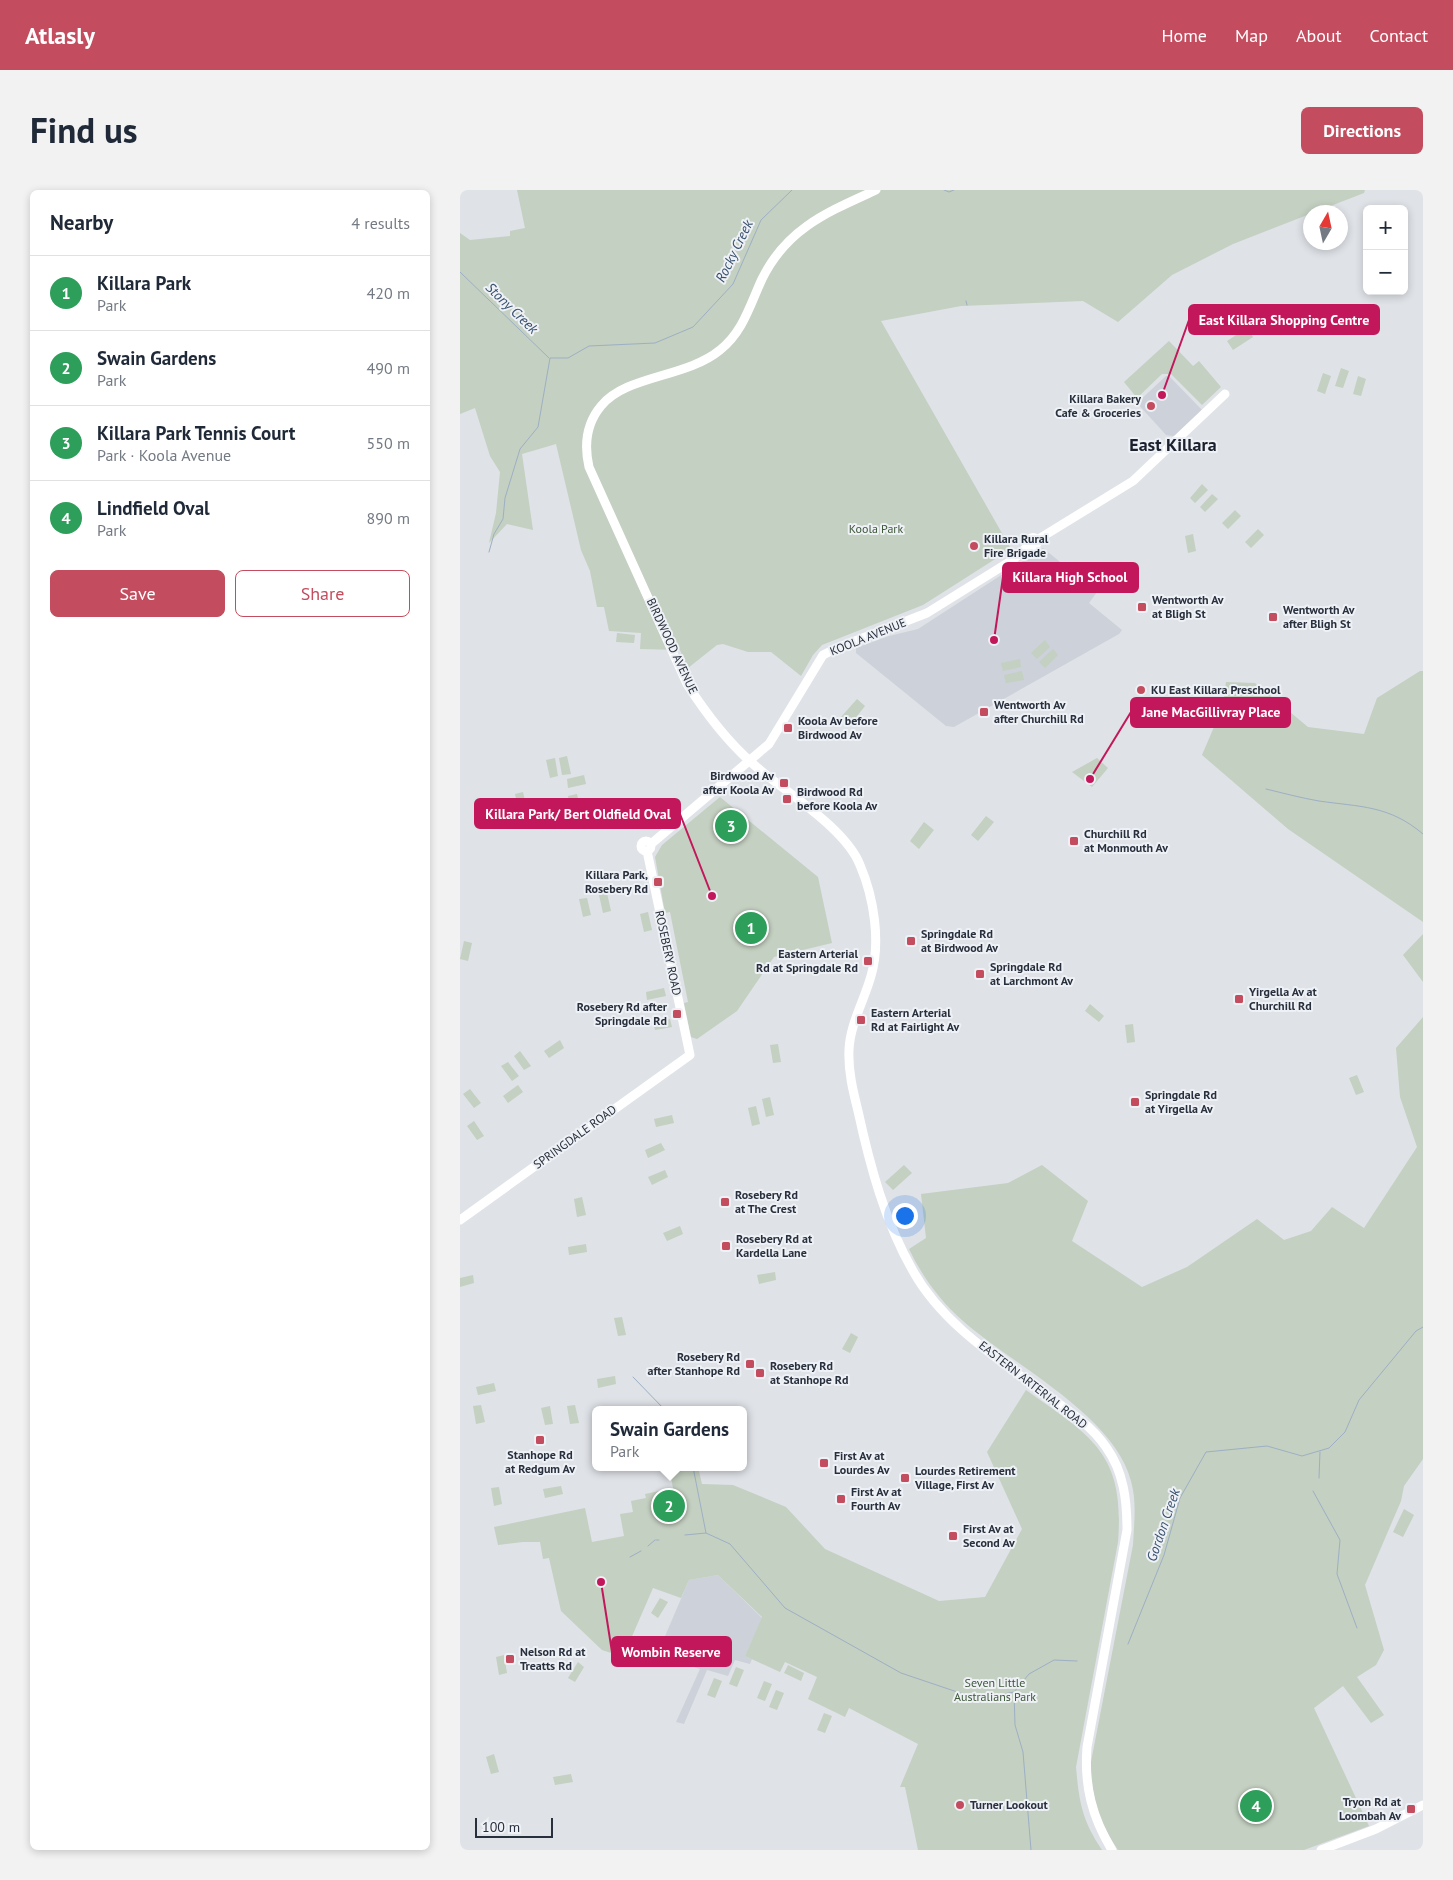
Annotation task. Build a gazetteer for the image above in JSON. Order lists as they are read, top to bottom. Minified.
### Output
{"streets":{"main road":["KOOLA AVENUE","BIRDWOOD AVENUE","ROSEBERY ROAD","SPRINGDALE ROAD","EASTERN ARTERIAL ROAD"]},"crossings":[["KOOLA AVENUE","BIRDWOOD AVENUE"],["KOOLA AVENUE","ROSEBERY ROAD"],["BIRDWOOD AVENUE","EASTERN ARTERIAL ROAD"],["ROSEBERY ROAD","SPRINGDALE ROAD"]],"districts":["East Killara"],"water":["Rocky Creek","Stony Creek","Gordon Creek"],"parks":["Koola Park","Seven Little Australians Park"],"places":{"other":["East Killara Shopping Centre","Killara Bakery Cafe & Groceries","Killara Rural Fire Brigade","Killara High School","KU East Killara Preschool","Jane MacGillivray Place","Killara Park/ Bert Oldfield Oval","Wombin Reserve","Turner Lookout"],"transit":["Wentworth Av at Bligh St","Wentworth Av after Bligh St","Wentworth Av after Churchill Rd","Koola Av before Birdwood Av","Birdwood Av after Koola Av","Birdwood Rd before Koola Av","Churchill Rd at Monmouth Av","Killara Park, Rosebery Rd","Springdale Rd at Birdwood Av","Eastern Arterial Rd at Springdale Rd","Springdale Rd at Larchmont Av","Yirgella Av at Churchill Rd","Rosebery Rd after Springdale Rd","Eastern Arterial Rd at Fairlight Av","Springdale Rd at Yirgella Av","Rosebery Rd at The Crest","Rosebery Rd at Kardella Lane","Rosebery Rd after Stanhope Rd","Rosebery Rd at Stanhope Rd","Stanhope Rd at Redgum Av","First Av at Lourdes Av","Lourdes Retirement Village, First Av","First Av at Fourth Av","First Av at Second Av","Nelson Rd at Treatts Rd","Tryon Rd at Loombah Av"]},"scale_bar":"100 m","north":"top","page":{"header":"Atlasly","nav":["Home","Map","About","Contact"],"title":"Find us","buttons":["Directions",["Save","Share"]],"heading":["Nearby","4 results"],"map_buttons":["+","−"],"list":[{"mark":"1","name":"Killara Park","note":"Park","value":"420 m"},{"mark":"2","name":"Swain Gardens","note":"Park","value":"490 m"},{"mark":"3","name":"Killara Park Tennis Court","note":"Park · Koola Avenue","value":"550 m"},{"mark":"4","name":"Lindfield Oval","note":"Park","value":"890 m"}],"pins":["3","1","2","4"],"popup":["Swain Gardens","Park"],"scale":"100 m"}}
